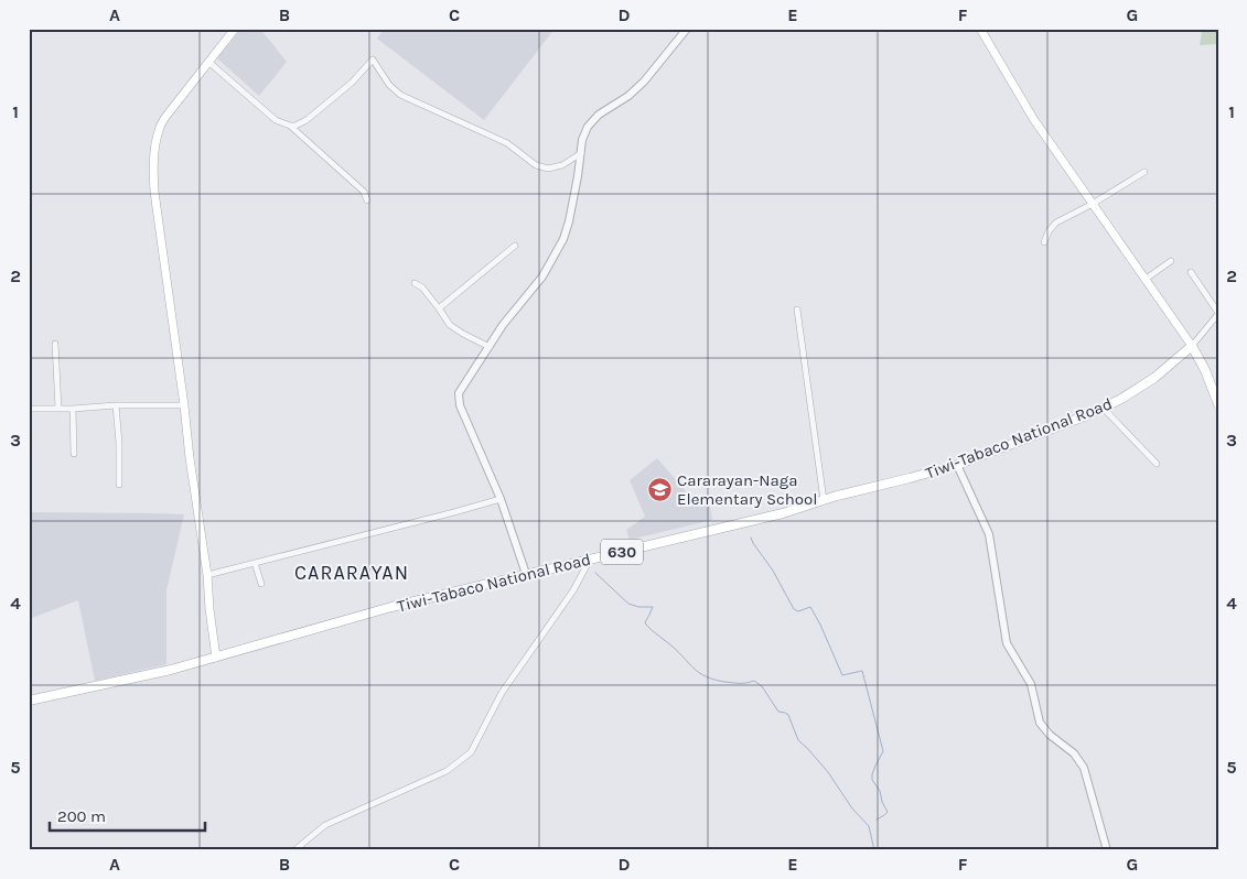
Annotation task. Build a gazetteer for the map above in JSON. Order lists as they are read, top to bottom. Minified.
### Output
{"streets":{"main road":["Tiwi-Tabaco National Road","630"]},"districts":["CARARAYAN"],"places":{"school or university":["Cararayan-Naga Elementary School"]},"scale_bar":"200 m","grid":{"columns":["A","B","C","D","E","F","G"],"rows":["1","2","3","4","5"]}}
